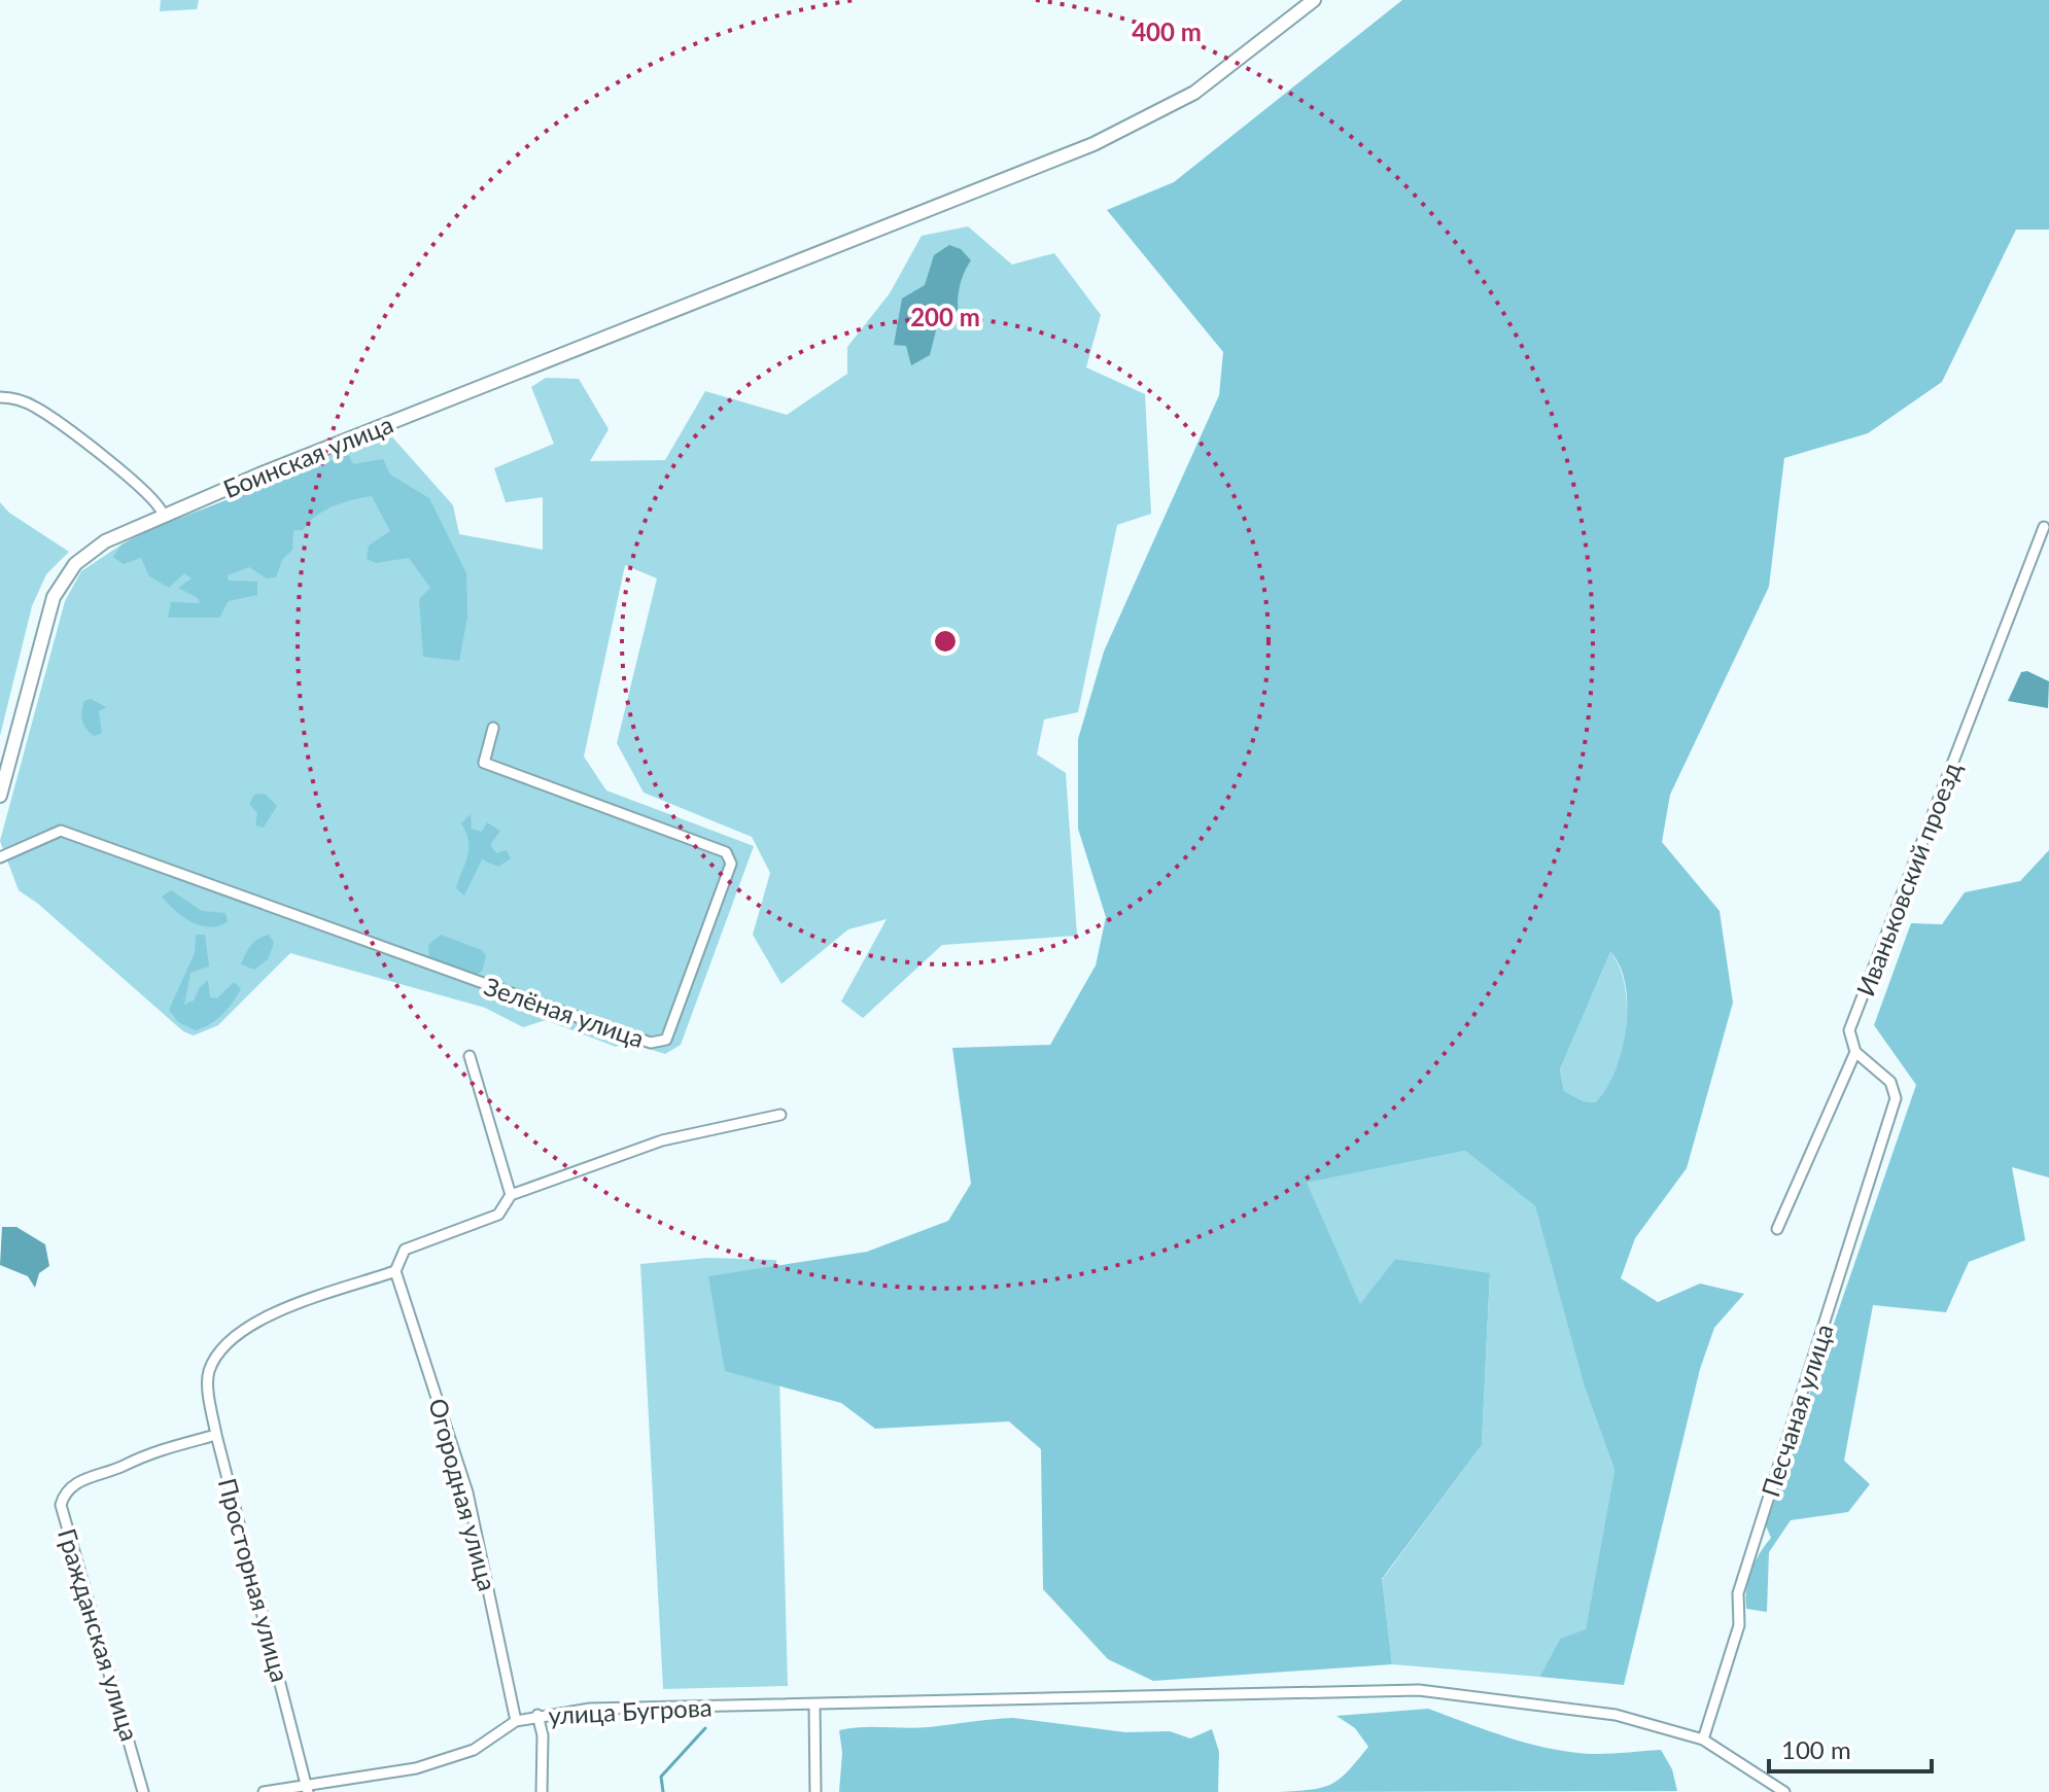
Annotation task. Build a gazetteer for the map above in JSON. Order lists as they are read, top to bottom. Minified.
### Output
{"streets":{"street":["Боинская улица","Иваньковский проезд","Зелёная улица","Песчаная улица","Огородная улица","Просторная улица","Гражданская улица","улица Бугрова"]},"crossings":[["Иваньковский проезд","Песчаная улица"],["Песчаная улица","улица Бугрова"],["Огородная улица","Просторная улица"],["Огородная улица","улица Бугрова"],["Просторная улица","Гражданская улица"],["Просторная улица","улица Бугрова"]],"scale_bar":"100 m","rings":["400 m","200 m"]}
